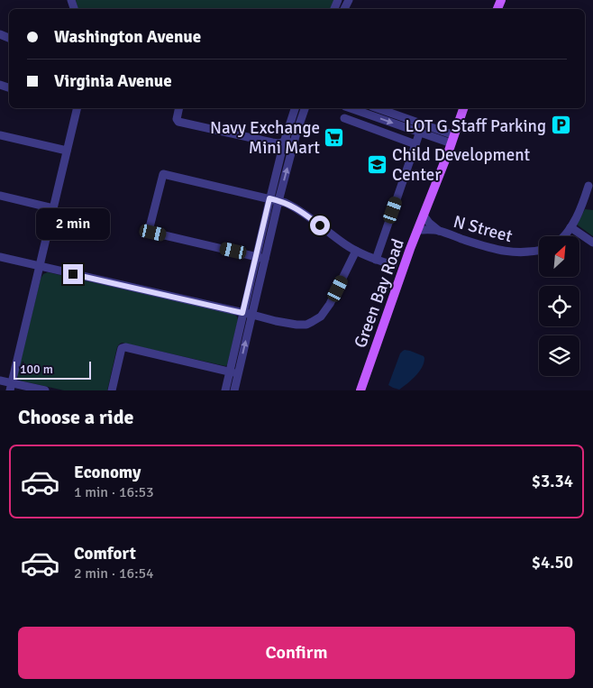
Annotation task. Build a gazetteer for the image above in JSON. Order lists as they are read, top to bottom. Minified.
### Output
{"streets":{"main road":["Green Bay Road"],"street":["N Street"]},"crossings":[["N Street","Green Bay Road"]],"places":{"parking":["LOT G Staff Parking"],"supermarket":["Navy Exchange Mini Mart"],"school or university":["Child Development Center"]},"scale_bar":"100 m","north":"top right","page":{"banner":["Washington Avenue","Virginia Avenue"],"bubble":"2 min","scale":"100 m","heading":"Choose a ride","list":[{"name":"Economy","note":"1 min · 16:53","value":"$3.34"},{"name":"Comfort","note":"2 min · 16:54","value":"$4.50"}],"buttons":"Confirm"}}
